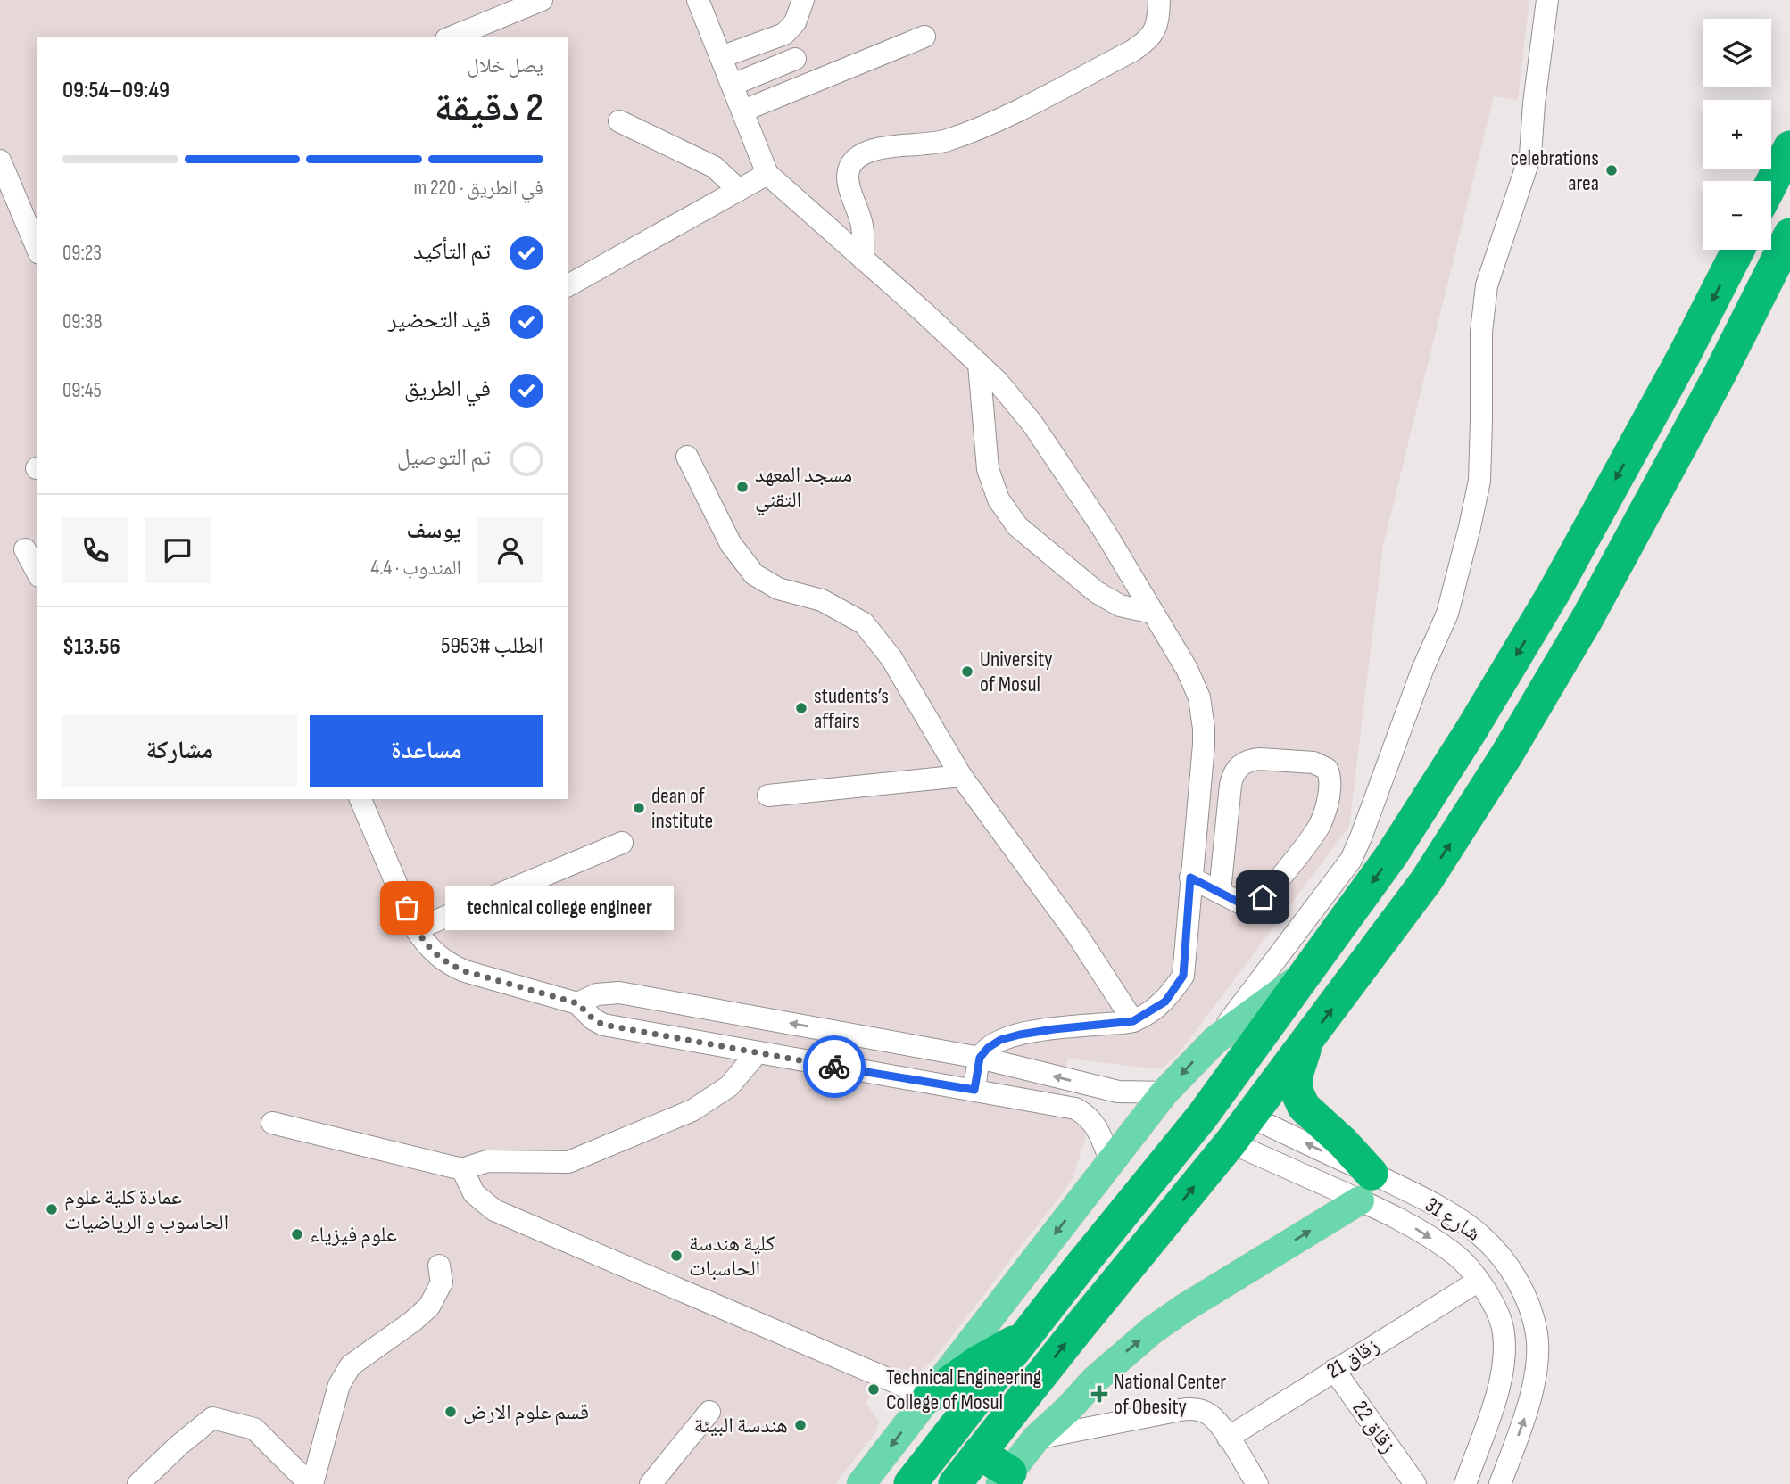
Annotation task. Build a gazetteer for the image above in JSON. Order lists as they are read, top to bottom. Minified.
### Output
{"streets":{"street":["شارع 31","زقاق 21","زقاق 22"]},"crossings":[["شارع 31","زقاق 21"],["زقاق 21","زقاق 22"]],"places":{"other":["celebrations area","مسجد المعهد التقني","University of Mosul","students’s affairs","dean of institute","technical college engineer","عمادة كلية علوم الحاسوب و الرياضيات","علوم فيزياء","كلية هندسة الحاسبات","Technical Engineering College of Mosul","قسم علوم الارض","هندسة البيئة"],"health":["National Center of Obesity"]},"page":{"map_buttons":["+","−"],"heading":["2 دقيقة","يصل خلال","09:49–09:54"],"panel":["يوسف","المندوب · 4.4","الطلب #5953","$13.56"],"bar":"في الطريق · 220 m","list":[["تم التأكيد","09:23"],["قيد التحضير","09:38"],["في الطريق","09:45"],"تم التوصيل"],"buttons":["مساعدة","مشاركة"],"bubble":"technical college engineer"}}
